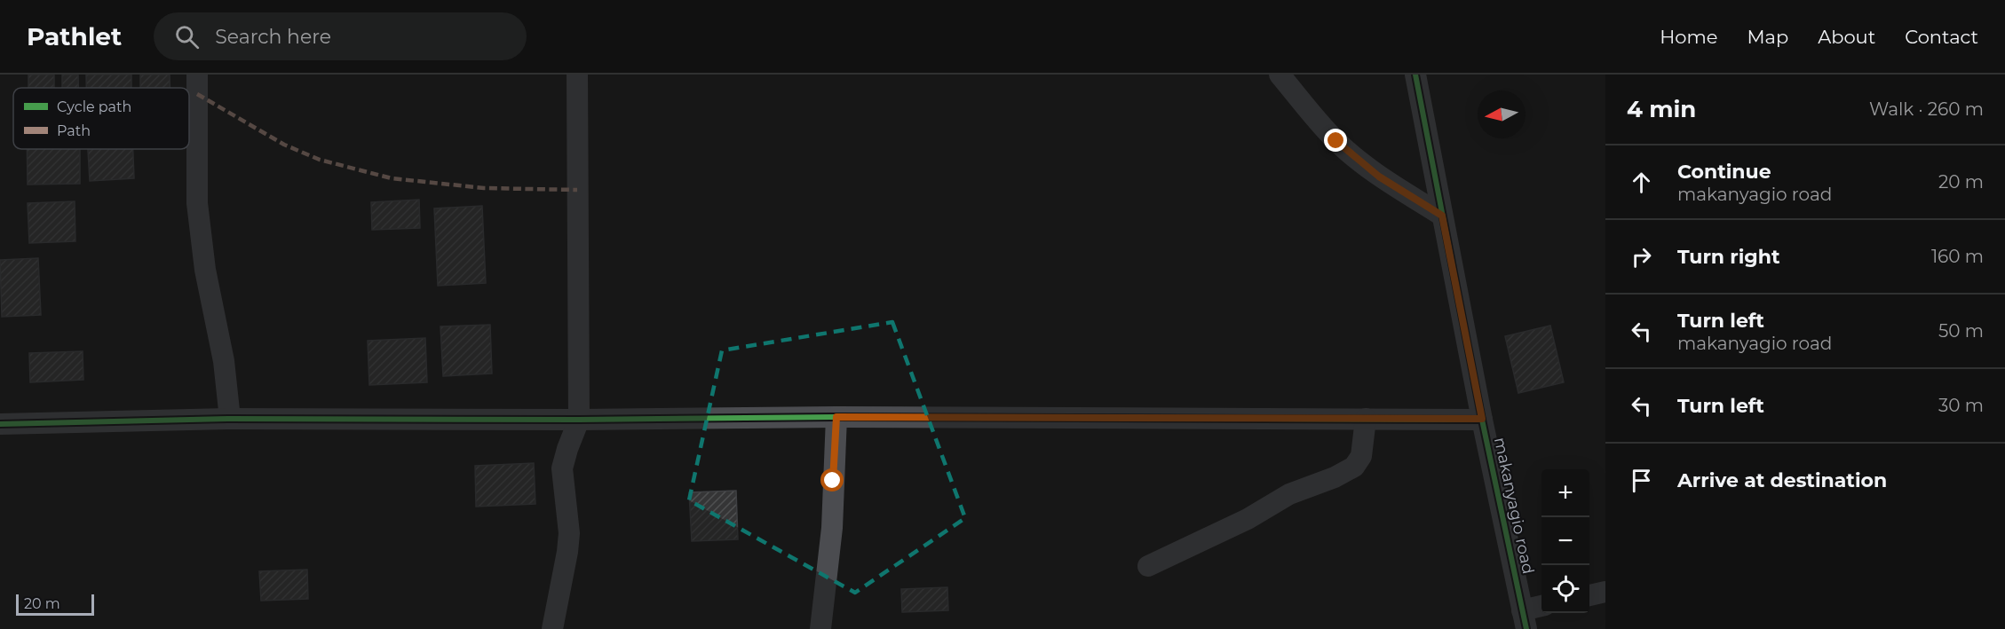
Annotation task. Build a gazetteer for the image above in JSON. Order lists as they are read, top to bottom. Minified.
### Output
{"streets":{"street":["makanyagio road"]},"legend":["Cycle path","Path"],"scale_bar":"20 m","north":"left","page":{"header":"Pathlet","search":"Search here","nav":["Home","Map","About","Contact"],"heading":["4 min","Walk · 260 m"],"list":[["Continue","makanyagio road","20 m"],["Turn right","160 m"],["Turn left","makanyagio road","50 m"],["Turn left","30 m"],"Arrive at destination"],"map_buttons":["+","−"],"scale":"20 m"}}
